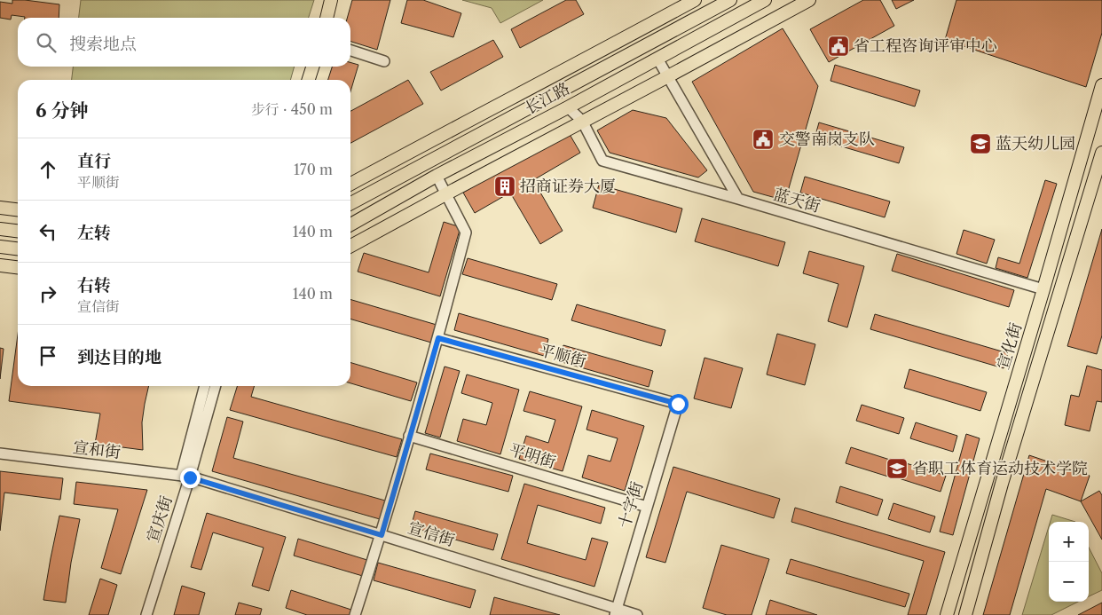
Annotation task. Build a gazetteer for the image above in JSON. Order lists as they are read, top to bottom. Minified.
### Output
{"streets":{"main road":["长江路","宣化街"],"street":["蓝天街","平顺街","宣和街","平明街","十字街","宣庆街","宣信街"]},"crossings":[["长江路","蓝天街"],["蓝天街","宣化街"],["平顺街","十字街"],["宣和街","宣庆街"],["宣和街","宣信街"],["平明街","十字街"],["十字街","宣信街"],["宣庆街","宣信街"]],"places":{"public building":["省工程咨询评审中心","交警南岗支队"],"school or university":["蓝天幼儿园","省职工体育运动技术学院"],"building":["招商证券大厦"]},"page":{"search":"搜索地点","heading":["6 分钟","步行 · 450 m"],"list":[["直行","平顺街","170 m"],["左转","140 m"],["右转","宣信街","140 m"],"到达目的地"],"map_buttons":["+","−"]}}
